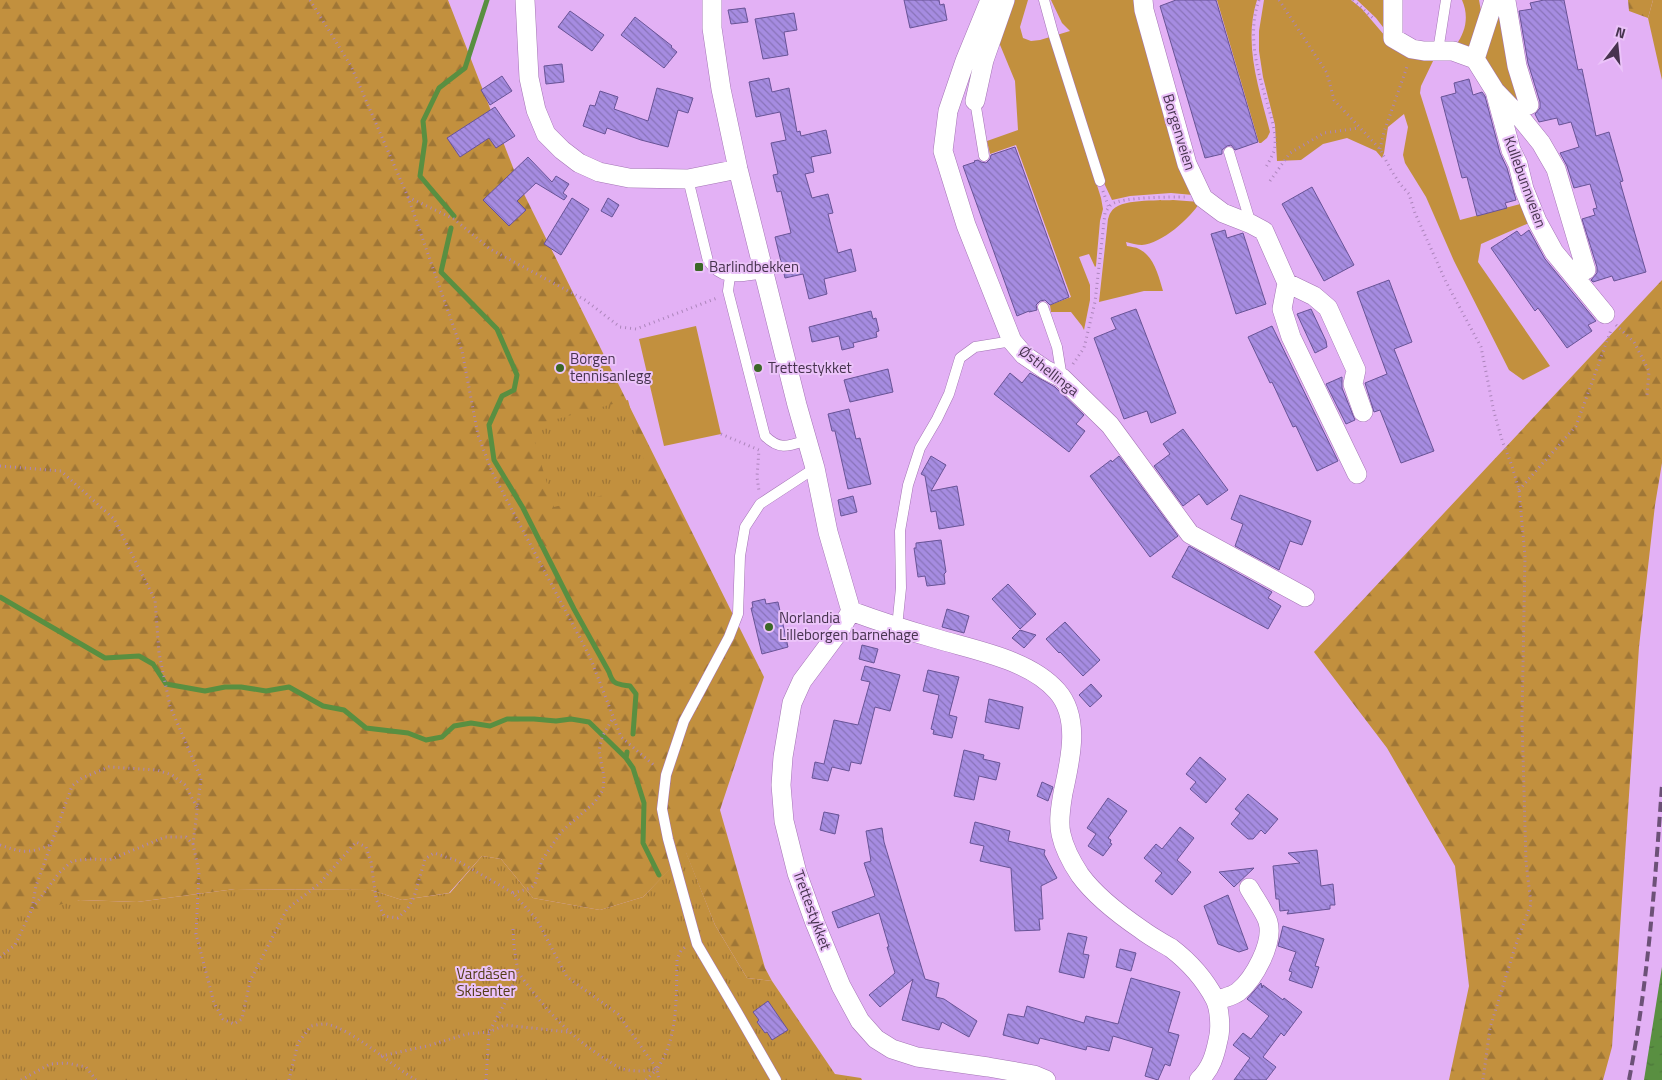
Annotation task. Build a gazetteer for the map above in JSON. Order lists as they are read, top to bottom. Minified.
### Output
{"streets":{"street":["Borgenveien","Kullebunnveien","Østhellinga","Trettestykket"]},"parks":["Vardåsen Skisenter"],"places":{"transit":["Barlindbekken"],"other":["Borgen tennisanlegg","Trettestykket","Norlandia Lilleborgen barnehage"]},"north":"top"}
